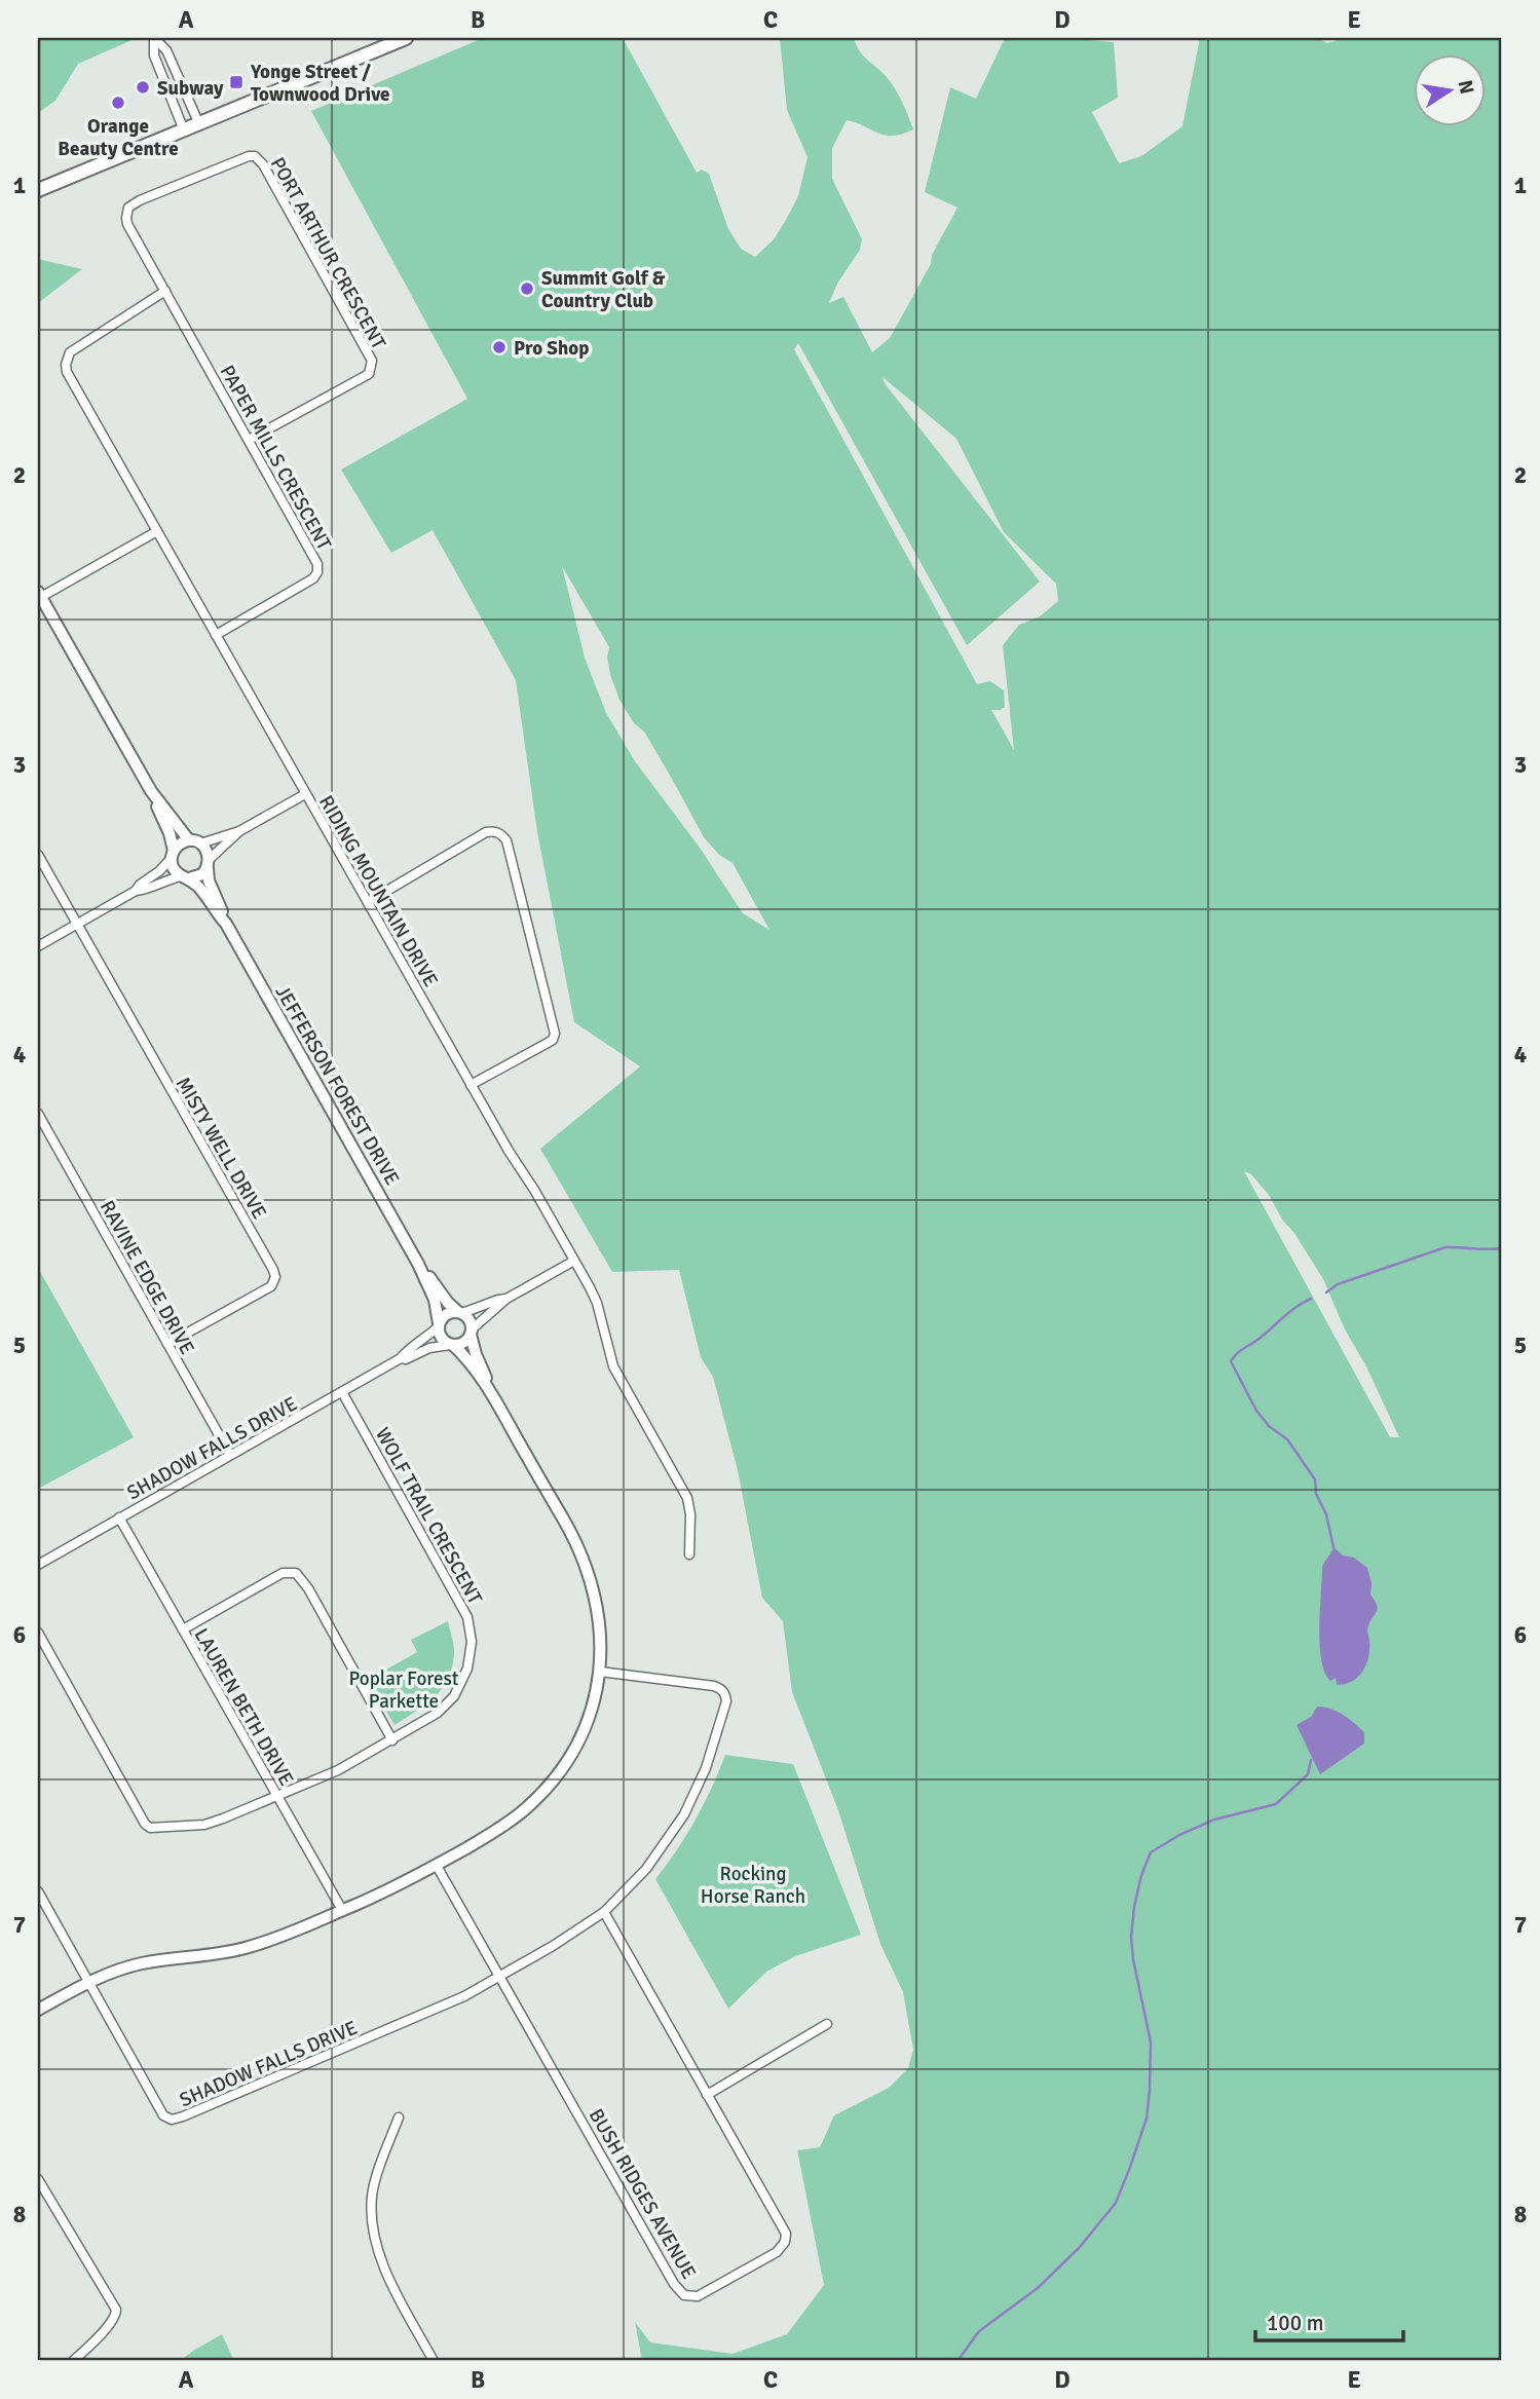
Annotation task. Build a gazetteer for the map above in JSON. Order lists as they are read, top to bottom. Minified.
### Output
{"streets":{"street":["PORT ARTHUR CRESCENT","PAPER MILLS CRESCENT","RIDING MOUNTAIN DRIVE","JEFFERSON FOREST DRIVE","MISTY WELL DRIVE","RAVINE EDGE DRIVE","SHADOW FALLS DRIVE","WOLF TRAIL CRESCENT","LAUREN BETH DRIVE","BUSH RIDGES AVENUE"]},"crossings":[["PORT ARTHUR CRESCENT","PAPER MILLS CRESCENT"],["PORT ARTHUR CRESCENT","RIDING MOUNTAIN DRIVE"],["PAPER MILLS CRESCENT","RIDING MOUNTAIN DRIVE"],["JEFFERSON FOREST DRIVE","SHADOW FALLS DRIVE"],["MISTY WELL DRIVE","RAVINE EDGE DRIVE"],["RAVINE EDGE DRIVE","SHADOW FALLS DRIVE"],["SHADOW FALLS DRIVE","WOLF TRAIL CRESCENT"],["SHADOW FALLS DRIVE","LAUREN BETH DRIVE"],["SHADOW FALLS DRIVE","BUSH RIDGES AVENUE"],["WOLF TRAIL CRESCENT","LAUREN BETH DRIVE"]],"parks":["Poplar Forest Parkette","Rocking Horse Ranch"],"places":{"transit":["Yonge Street / Townwood Drive"],"other":["Subway","Orange Beauty Centre","Summit Golf & Country Club","Pro Shop"]},"scale_bar":"100 m","north":"right","grid":{"columns":["A","B","C","D","E"],"rows":["1","2","3","4","5","6","7","8"]}}
